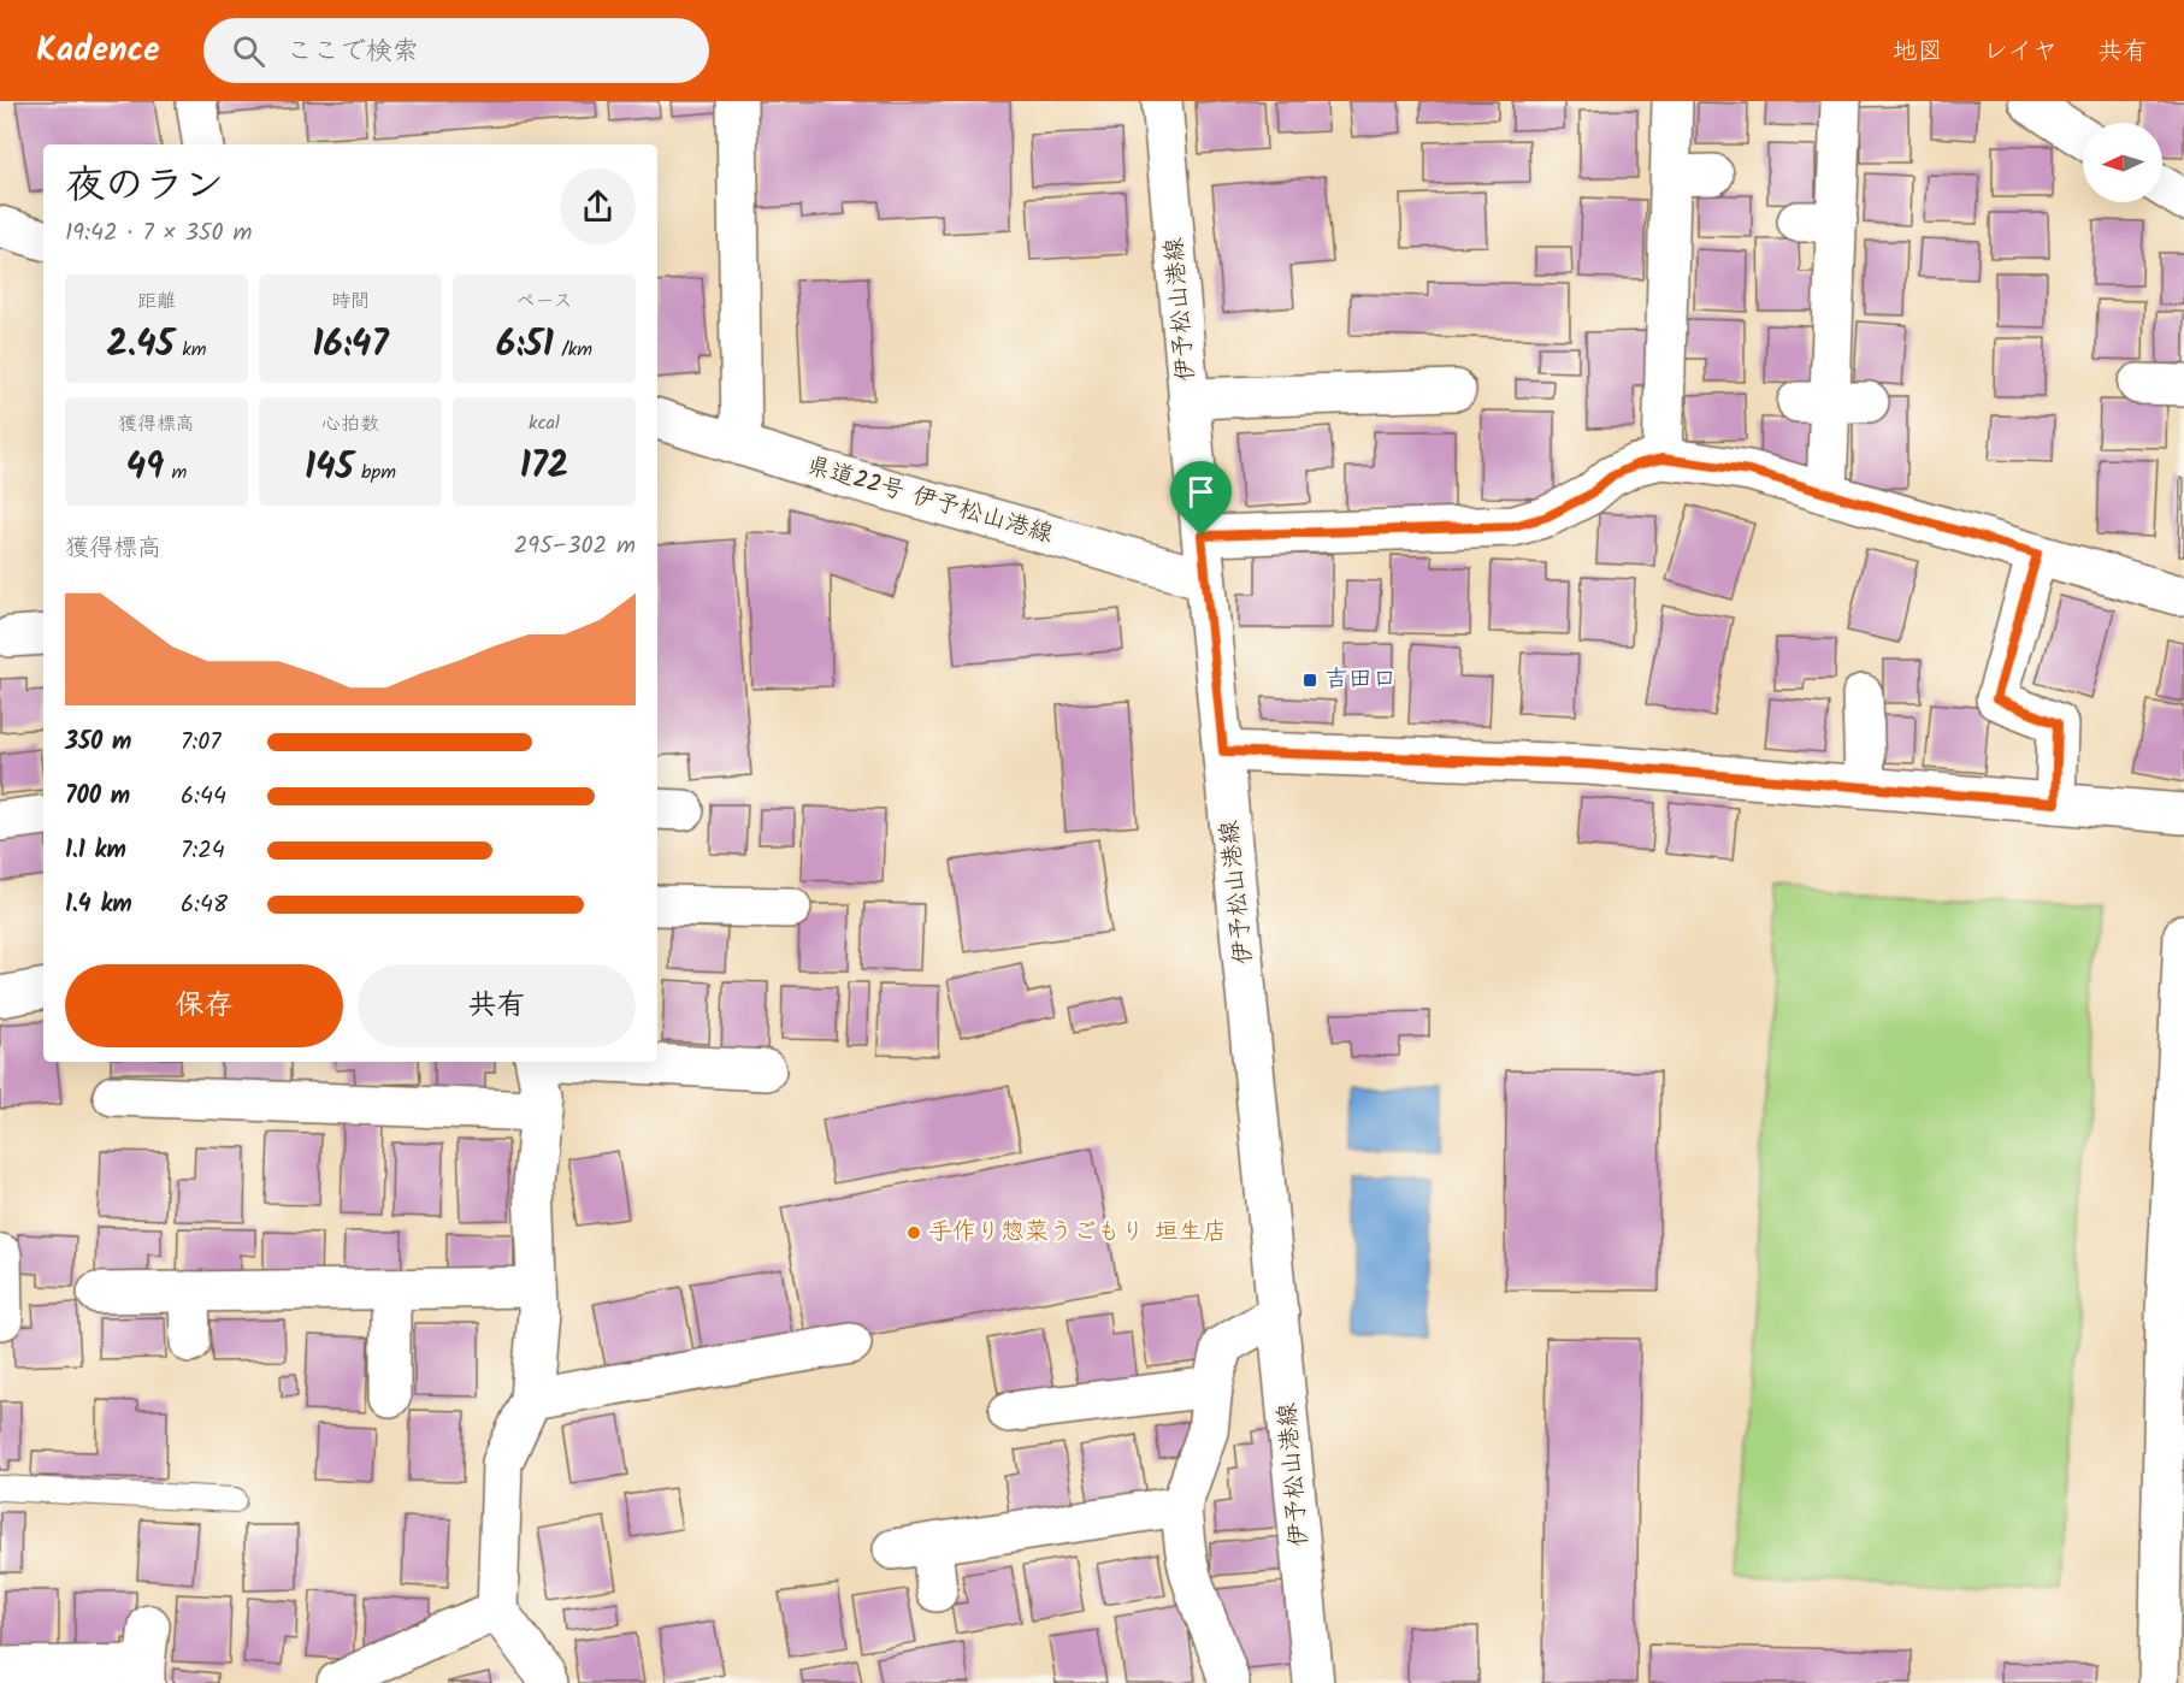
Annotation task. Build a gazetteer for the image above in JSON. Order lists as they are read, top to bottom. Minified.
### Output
{"streets":{"street":["伊予松山港線","県道22号 伊予松山港線"]},"crossings":[["伊予松山港線","県道22号 伊予松山港線"]],"places":{"transit":["吉田口"],"other":["手作り惣菜うごもり 垣生店"]},"north":"left","page":{"header":"Kadence","search":"ここで検索","nav":["地図","レイヤ","共有"],"heading":["夜のラン","19:42 · 7 × 350 m"],"stats":[["距離","2.45 km"],["時間","16:47"],["ペース","6:51 /km"],["獲得標高","49 m"],["心拍数","145 bpm"],["kcal","172"]],"chart":["獲得標高","295–302 m"],"list":[{"name":"350 m","note":"7:07"},{"name":"700 m","note":"6:44"},{"name":"1.1 km","note":"7:24"},{"name":"1.4 km","note":"6:48"}],"buttons":["保存","共有"]}}
